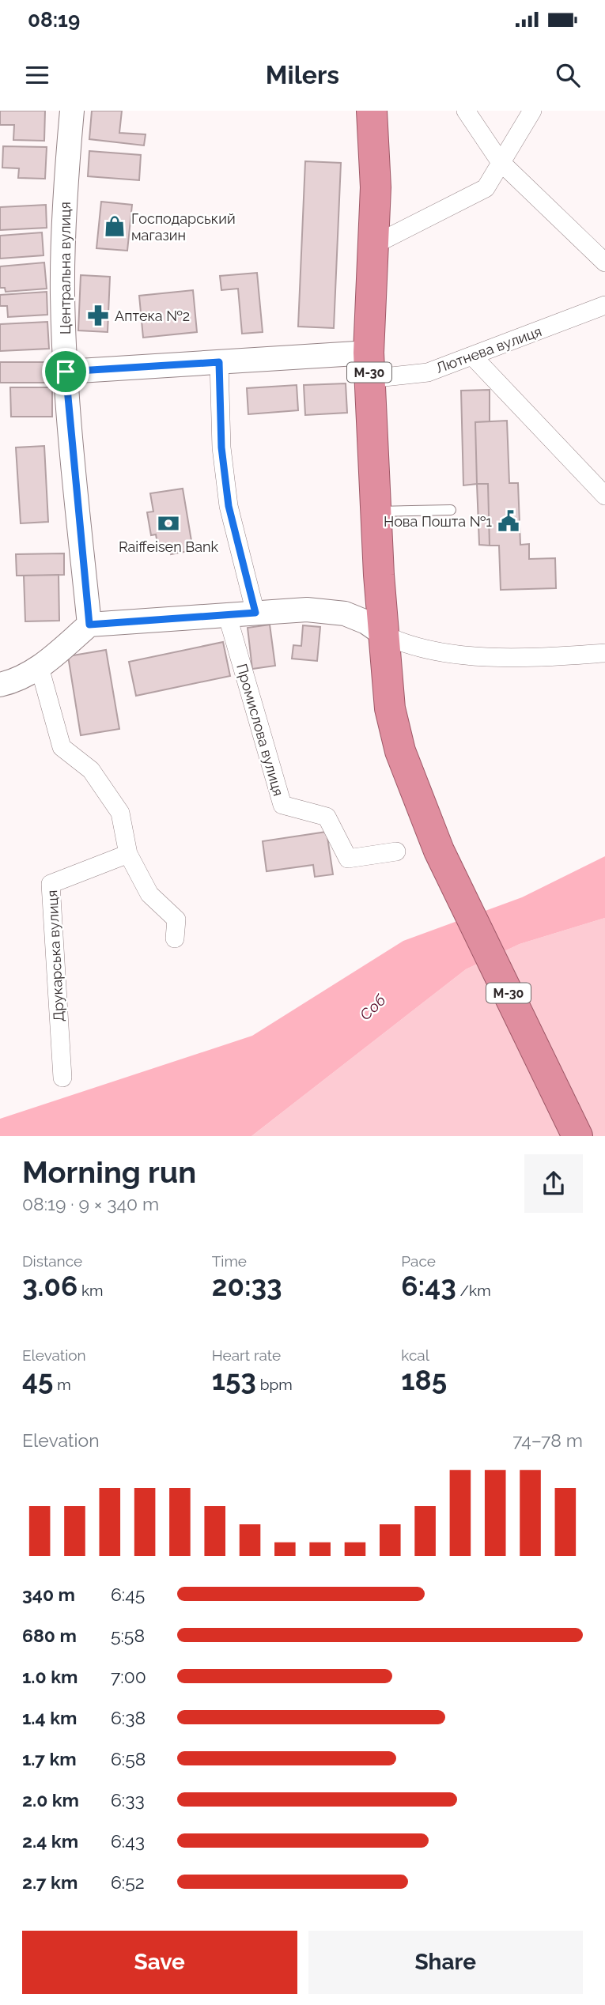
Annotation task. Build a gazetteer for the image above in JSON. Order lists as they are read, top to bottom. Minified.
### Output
{"streets":{"highway":["М-30"],"street":["Центральна вулиця","Лютнева вулиця","Промислова вулиця","Друкарська вулиця"]},"crossings":[["Лютнева вулиця","М-30"]],"water":["Соб"],"places":{"shop":["Господарський магазин"],"pharmacy":["Аптека №2"],"public building":["Нова Пошта №1"],"bank":["Raiffeisen Bank"]},"page":{"status":"08:19","header":"Milers","heading":["Morning run","08:19 · 9 × 340 m"],"stats":[["Distance","3.06 km"],["Time","20:33"],["Pace","6:43 /km"],["Elevation","45 m"],["Heart rate","153 bpm"],["kcal","185"]],"chart":["Elevation","74–78 m"],"list":[{"name":"340 m","note":"6:45"},{"name":"680 m","note":"5:58"},{"name":"1.0 km","note":"7:00"},{"name":"1.4 km","note":"6:38"},{"name":"1.7 km","note":"6:58"},{"name":"2.0 km","note":"6:33"},{"name":"2.4 km","note":"6:43"},{"name":"2.7 km","note":"6:52"}],"buttons":["Save","Share"]}}
